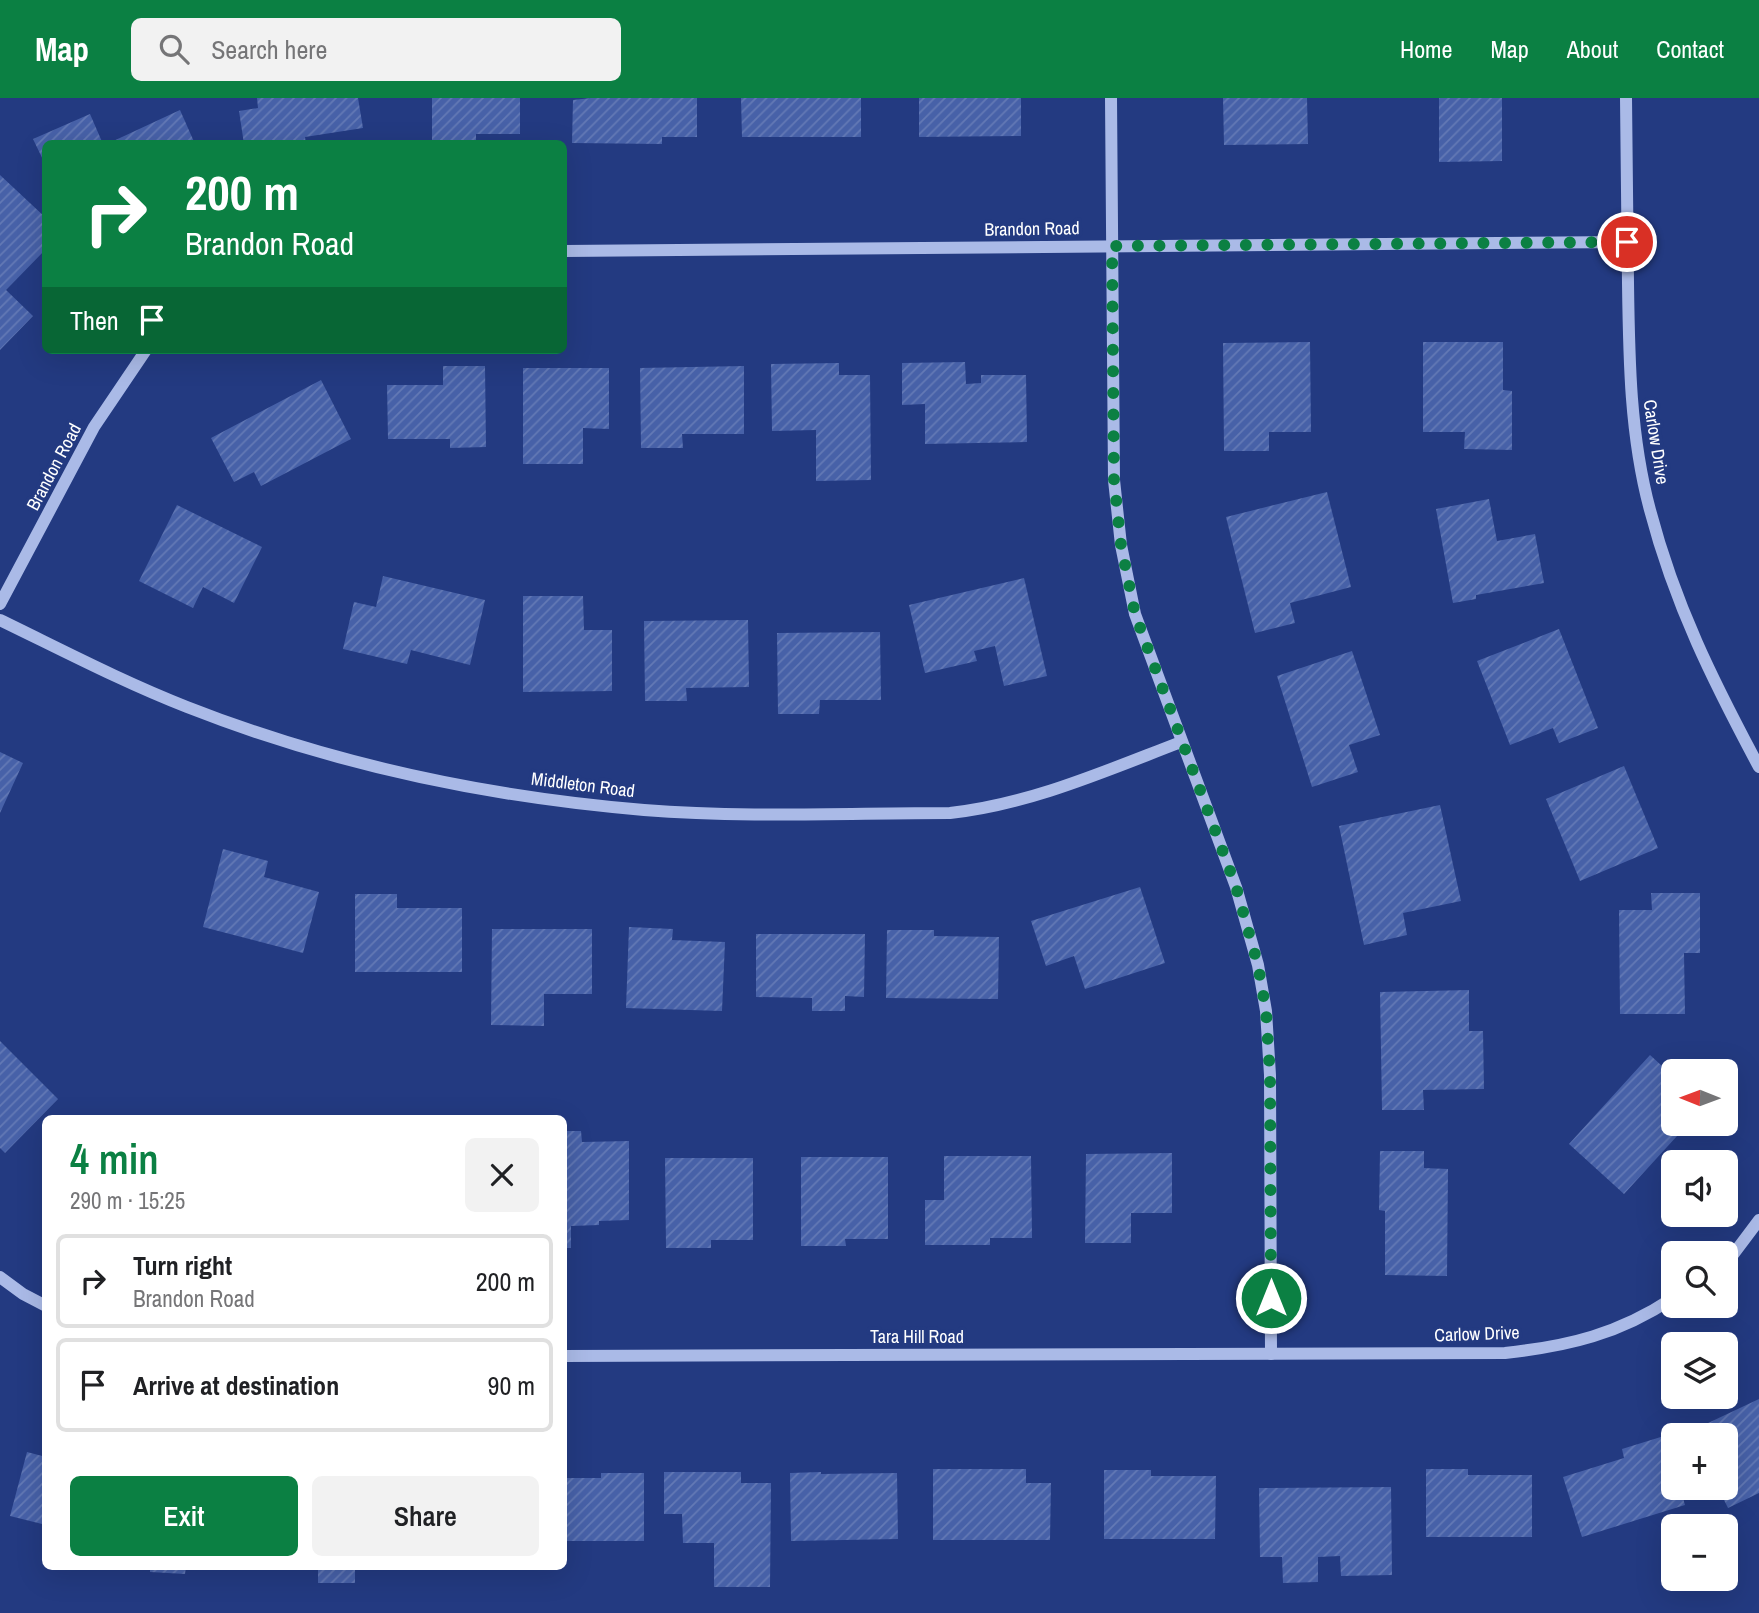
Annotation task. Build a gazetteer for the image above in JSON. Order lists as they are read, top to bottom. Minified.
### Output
{"streets":{"street":["Brandon Road","Carlow Drive","Middleton Road","Tara Hill Road"]},"crossings":[["Brandon Road","Carlow Drive"],["Carlow Drive","Tara Hill Road"]],"north":"left","page":{"header":"Map","search":"Search here","nav":["Home","Map","About","Contact"],"turn":["200 m","Brandon Road"],"then":"Then","map_buttons":["+","−"],"heading":["4 min","290 m · 15:25"],"list":[{"name":"Turn right","note":"Brandon Road","value":"200 m"},{"name":"Arrive at destination","value":"90 m"}],"buttons":["Exit","Share"]}}
